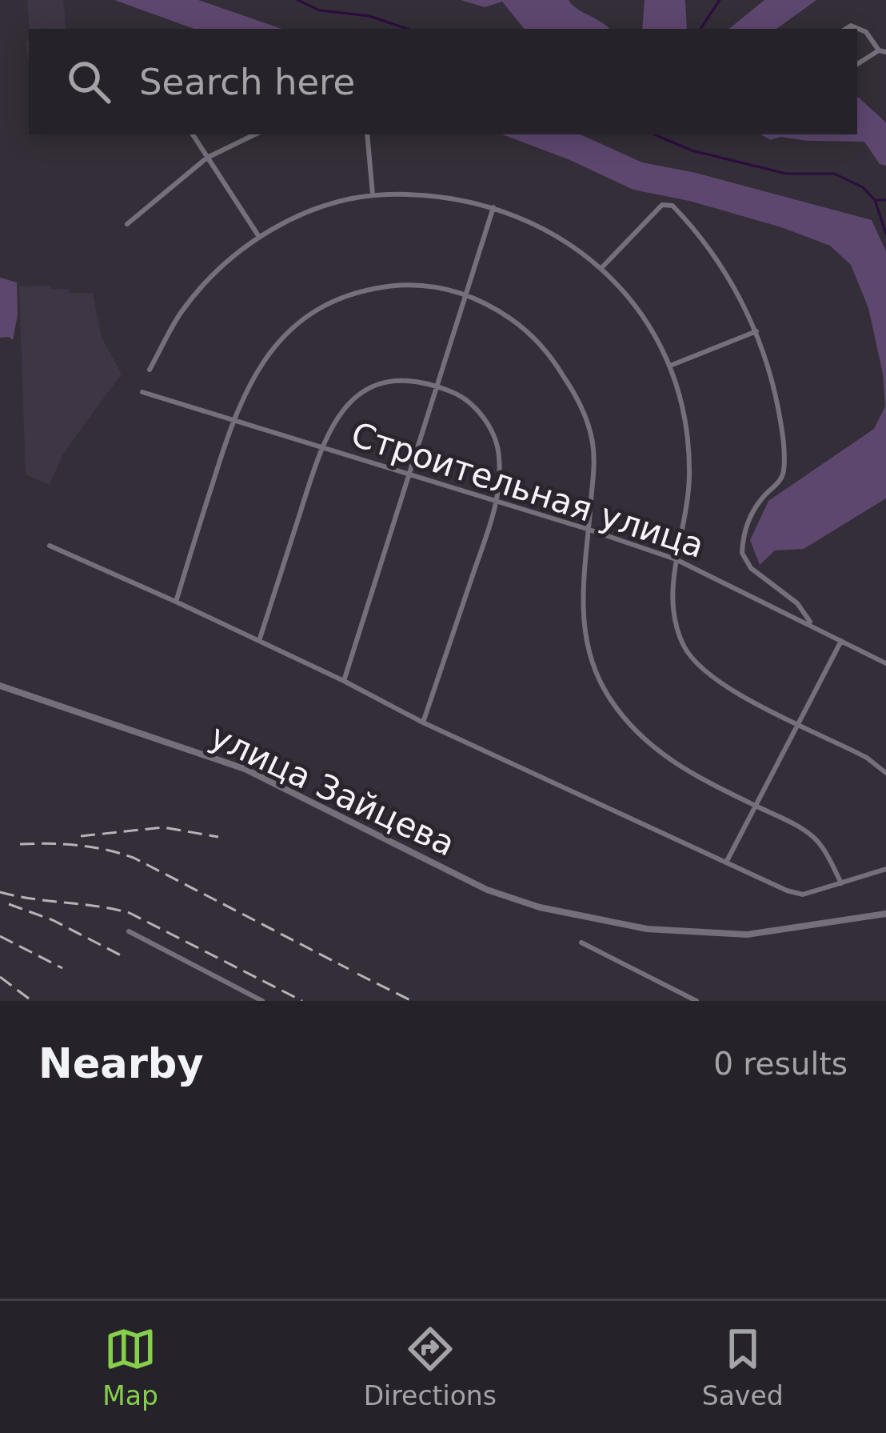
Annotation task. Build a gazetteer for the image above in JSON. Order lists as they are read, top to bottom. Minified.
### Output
{"streets":{"street":["Строительная улица","улица Зайцева"]},"page":{"search":"Search here","heading":["Nearby","0 results"],"nav":["Map","Directions","Saved"]}}
